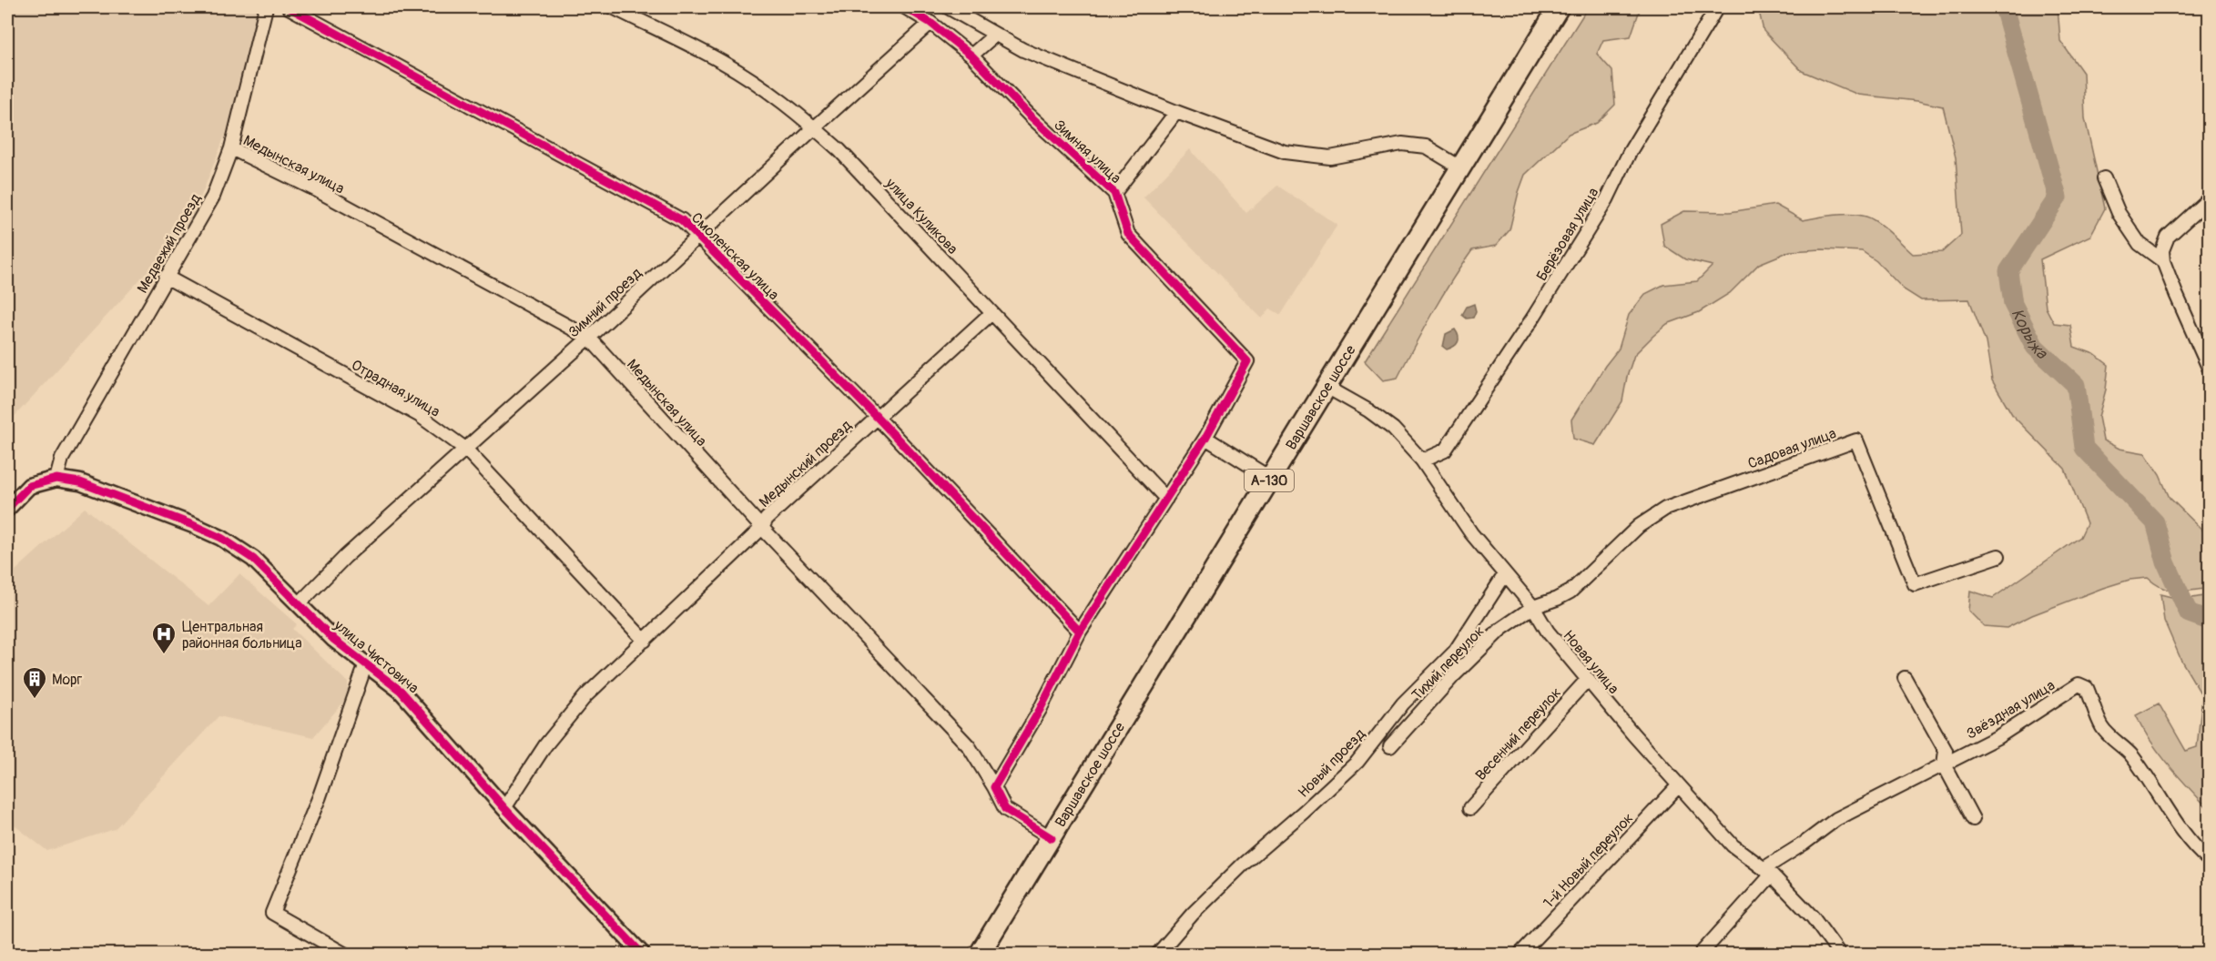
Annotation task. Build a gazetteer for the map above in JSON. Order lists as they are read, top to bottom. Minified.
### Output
{"streets":{"main road":["Варшавское шоссе","А-130"],"street":["Зимняя улица","Медынская улица","улица Куликова","Берёзовая улица","Медвежий проезд","Смоленская улица","Зимний проезд","Отрадная улица","Садовая улица","Медынский проезд","улица Чистовича","Новая улица","Тихий переулок","Звёздная улица","Весенний переулок","Новый проезд","1-й Новый переулок"]},"crossings":[["Зимняя улица","Зимний проезд"],["Медынская улица","Медвежий проезд"],["Медынская улица","Зимний проезд"],["Медынская улица","Варшавское шоссе"],["Медынская улица","Медынский проезд"],["улица Куликова","Зимний проезд"],["улица Куликова","Медынский проезд"],["Берёзовая улица","Новая улица"],["Медвежий проезд","Отрадная улица"],["Медвежий проезд","улица Чистовича"],["Смоленская улица","Зимний проезд"],["Смоленская улица","Медынский проезд"],["Зимний проезд","Отрадная улица"],["Зимний проезд","улица Чистовича"],["Отрадная улица","Медынский проезд"],["Варшавское шоссе","Новая улица"],["Садовая улица","Новая улица"],["Садовая улица","Тихий переулок"],["Медынский проезд","улица Чистовича"],["Новая улица","Тихий переулок"],["Новая улица","Звёздная улица"],["Новая улица","Весенний переулок"],["Новая улица","Новый проезд"],["Новая улица","1-й Новый переулок"]],"water":["Корыжа"],"places":{"hospital":["Центральная районная больница"],"building":["Морг"]}}
